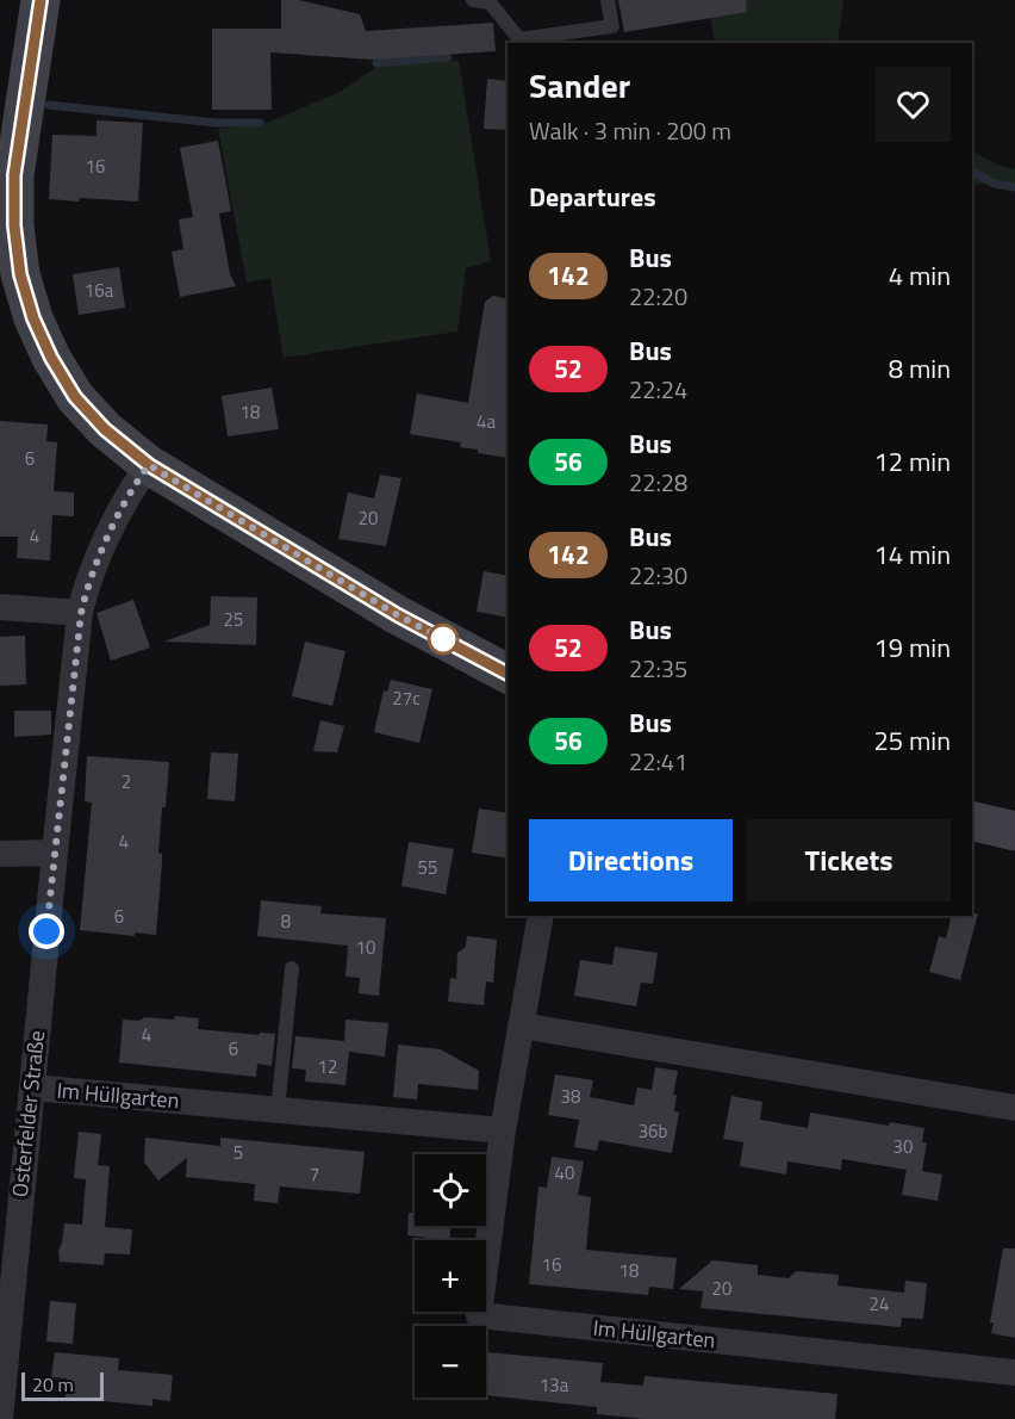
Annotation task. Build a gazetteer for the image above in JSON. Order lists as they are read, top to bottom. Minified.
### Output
{"streets":{"street":["Im Hüllgarten","Osterfelder Straße"]},"crossings":[["Im Hüllgarten","Osterfelder Straße"]],"lines":["bus line 142"],"house_numbers":["16","16a","18","4a","6","20","4","25","27c","2","4","55","6","8","10","4","6","12","38","36b","30","5","40","7","16","18","20","24","13a"],"scale_bar":"20 m","page":{"heading":[["Sander","Walk · 3 min · 200 m"],"Departures"],"list":[{"mark":"142","name":"Bus","note":"22:20","value":"4 min"},{"mark":"52","name":"Bus","note":"22:24","value":"8 min"},{"mark":"56","name":"Bus","note":"22:28","value":"12 min"},{"mark":"142","name":"Bus","note":"22:30","value":"14 min"},{"mark":"52","name":"Bus","note":"22:35","value":"19 min"},{"mark":"56","name":"Bus","note":"22:41","value":"25 min"}],"buttons":["Directions","Tickets"],"map_buttons":["+","−"],"scale":"20 m"}}
